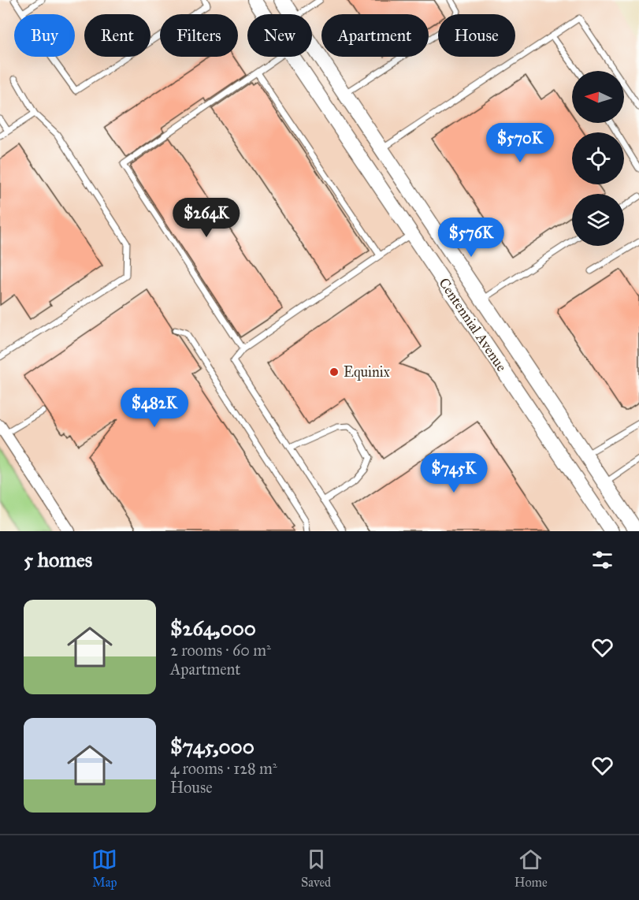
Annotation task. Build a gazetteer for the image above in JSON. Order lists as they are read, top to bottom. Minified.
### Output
{"streets":{"main road":["Centennial Avenue"]},"places":["Equinix"],"north":"left","page":{"chip":["Buy","Rent","Filters","New","Apartment","House"],"price":["$570K","$264K","$576K","$482K","$745K"],"heading":"5 homes","list":[{"name":"$264,000","note":"2 rooms · 60 m² · Apartment"},{"name":"$745,000","note":"4 rooms · 128 m² · House"}],"tabs":["Map","Saved","Home"]}}
